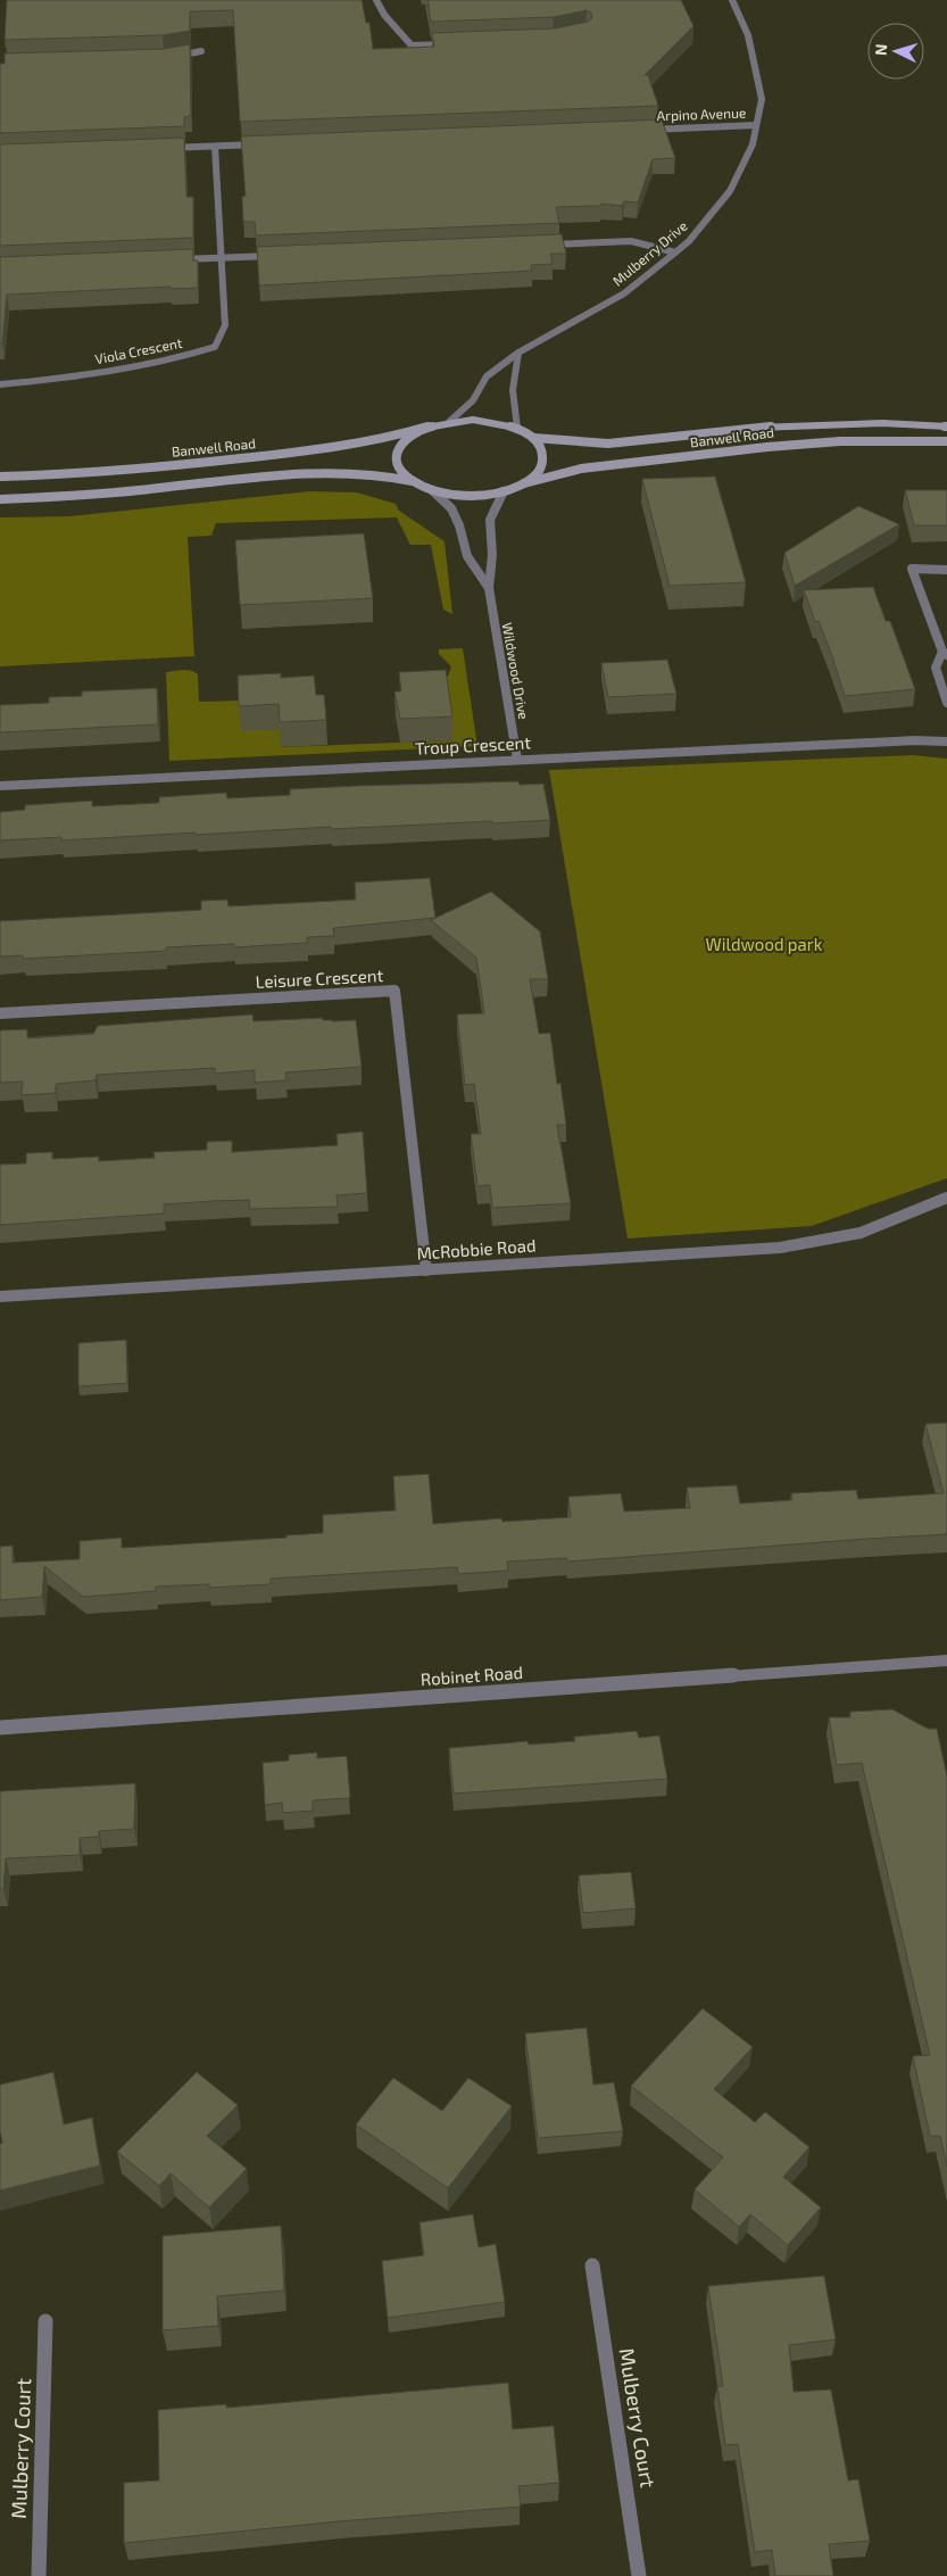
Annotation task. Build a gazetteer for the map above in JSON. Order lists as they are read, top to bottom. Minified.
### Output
{"streets":{"main road":["Banwell Road"],"street":["Arpino Avenue","Mulberry Drive","Viola Crescent","Wildwood Drive","Troup Crescent","Leisure Crescent","McRobbie Road","Robinet Road","Mulberry Court"]},"crossings":[["Arpino Avenue","Mulberry Drive"],["Banwell Road","Wildwood Drive"],["Wildwood Drive","Troup Crescent"],["Leisure Crescent","McRobbie Road"]],"parks":["Wildwood park"],"north":"left"}
